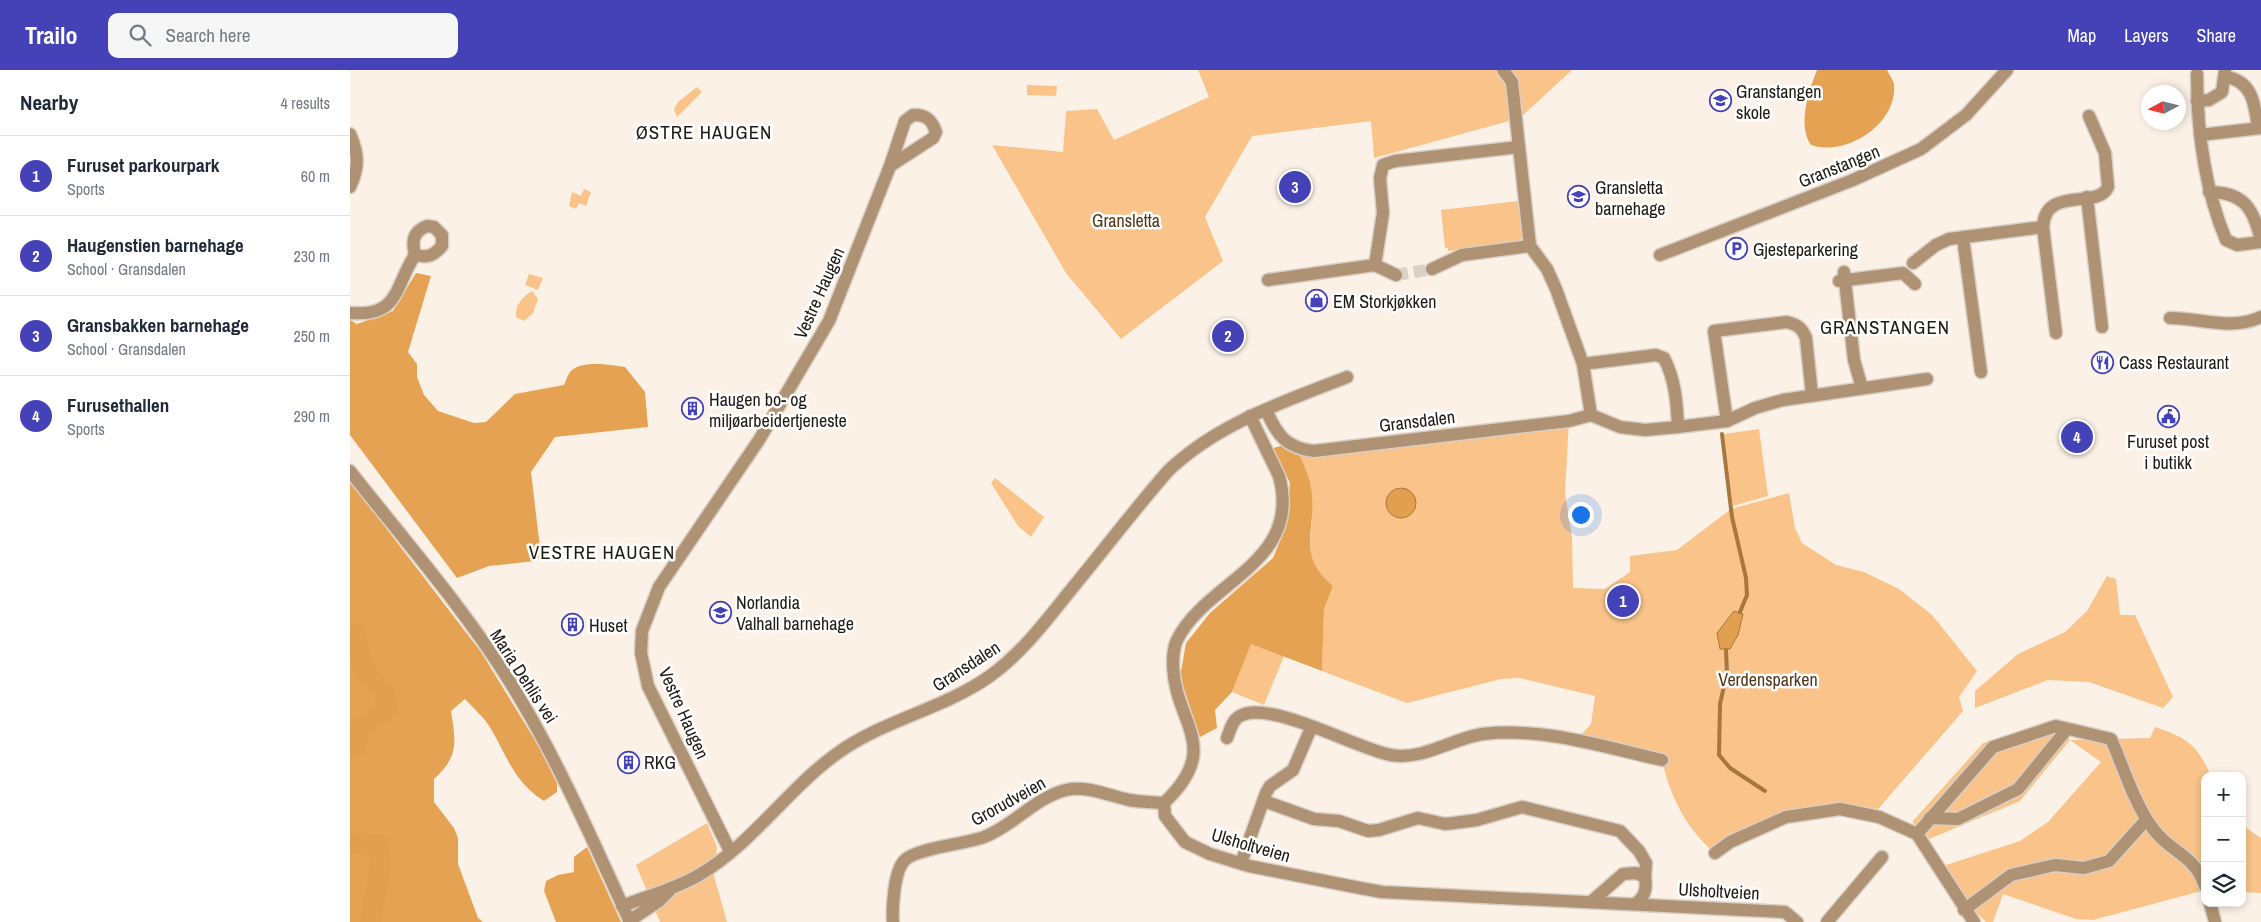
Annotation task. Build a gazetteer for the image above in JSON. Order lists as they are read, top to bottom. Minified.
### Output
{"streets":{"street":["Granstangen","Vestre Haugen","Gransdalen","Maria Dehlis vei","Grorudveien","Ulsholtveien"]},"crossings":[["Vestre Haugen","Gransdalen"],["Gransdalen","Maria Dehlis vei"],["Grorudveien","Ulsholtveien"]],"districts":["ØSTRE HAUGEN","GRANSTANGEN","VESTRE HAUGEN"],"parks":["Gransletta","Verdensparken"],"places":{"school or university":["Granstangen skole","Gransletta barnehage","Norlandia Valhall barnehage"],"parking":["Gjesteparkering"],"shop":["EM Storkjøkken"],"restaurant":["Cass Restaurant"],"building":["Haugen bo- og miljøarbeidertjeneste","Huset","RKG"],"public building":["Furuset post i butikk"]},"north":"left","page":{"header":"Trailo","search":"Search here","nav":["Map","Layers","Share"],"heading":["Nearby","4 results"],"list":[{"mark":"1","name":"Furuset parkourpark","note":"Sports","value":"60 m"},{"mark":"2","name":"Haugenstien barnehage","note":"School · Gransdalen","value":"230 m"},{"mark":"3","name":"Gransbakken barnehage","note":"School · Gransdalen","value":"250 m"},{"mark":"4","name":"Furusethallen","note":"Sports","value":"290 m"}],"pins":["3","2","4","1"],"map_buttons":["+","−"]}}
